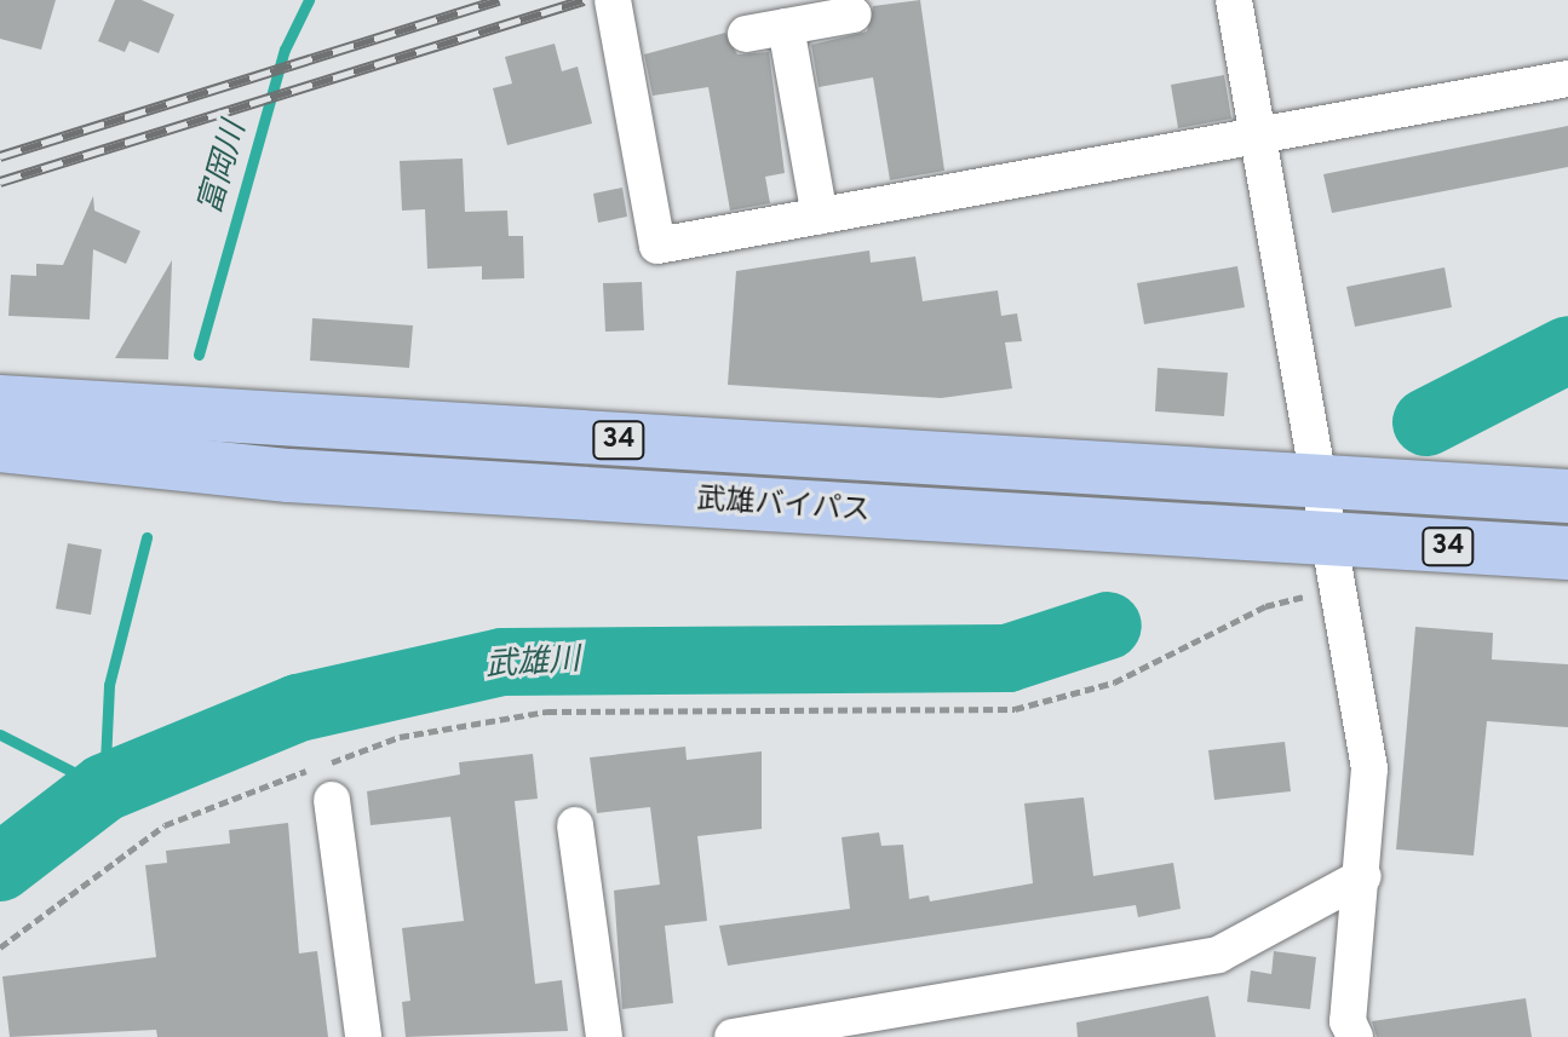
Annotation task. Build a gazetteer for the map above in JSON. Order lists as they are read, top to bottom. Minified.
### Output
{"streets":{"highway":["34","武雄バイパス"]},"water":["富岡川","武雄川"]}
